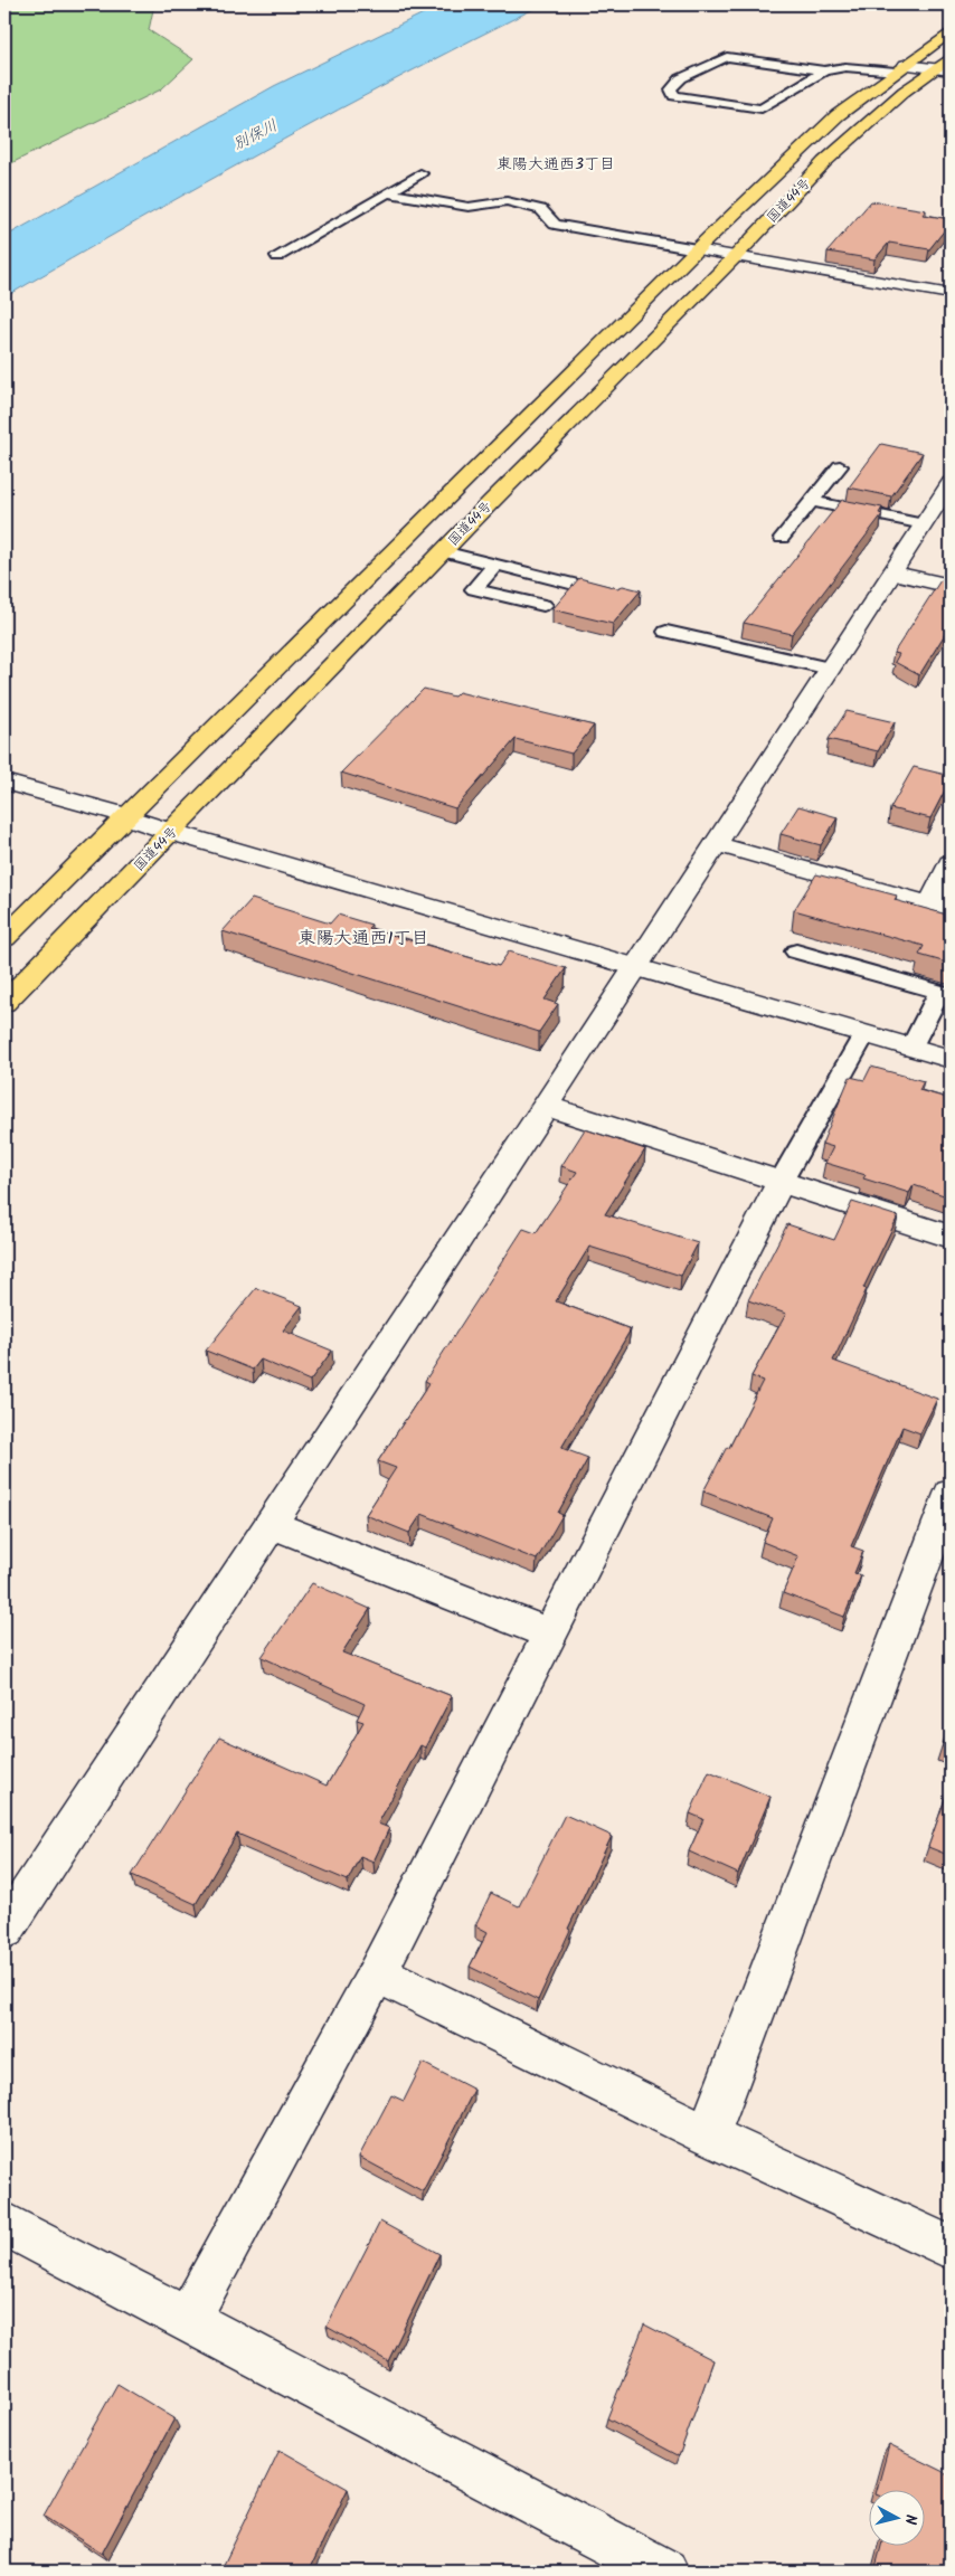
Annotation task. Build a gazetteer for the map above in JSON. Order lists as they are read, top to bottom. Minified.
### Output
{"streets":{"highway":["国道44号"]},"districts":["東陽大通西3丁目","東陽大通西1丁目"],"water":["別保川"],"north":"right"}
